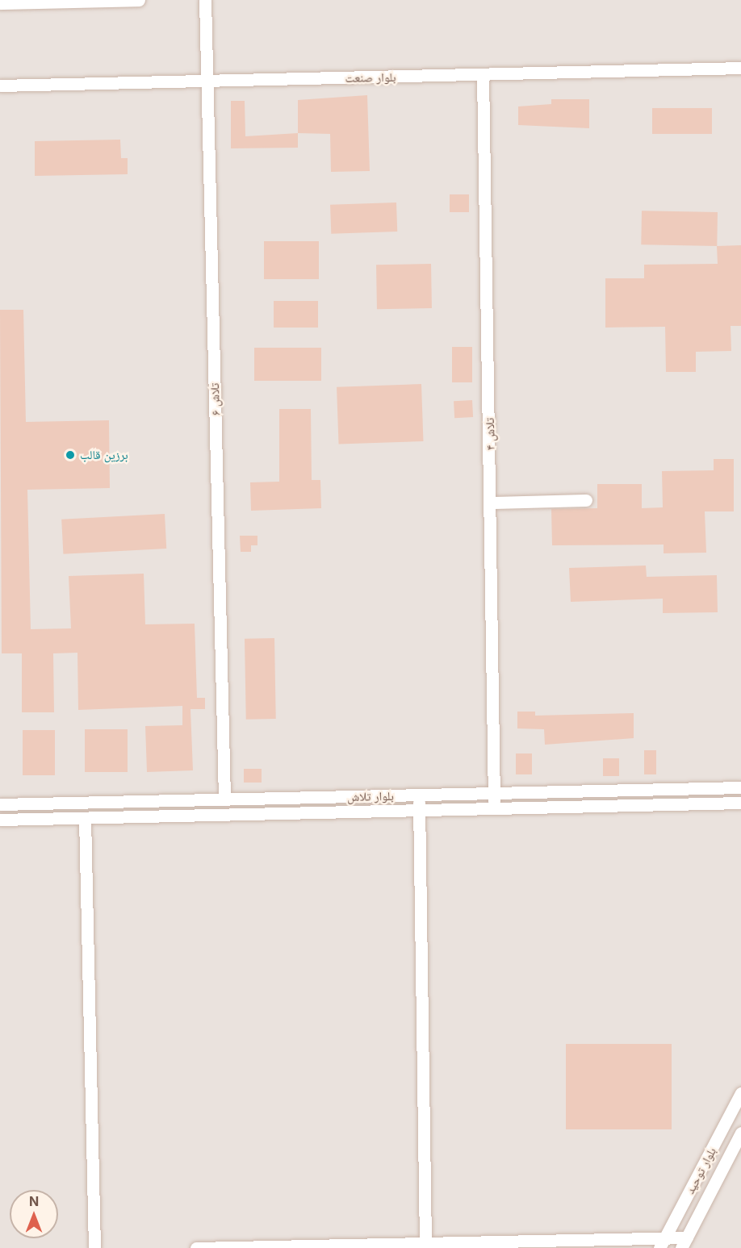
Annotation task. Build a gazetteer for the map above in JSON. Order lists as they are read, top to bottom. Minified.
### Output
{"streets":{"street":["بلوار صنعت","تلاش ۶","تلاش ۴","بلوار تلاش","بلوار توحید"]},"crossings":[["بلوار صنعت","تلاش ۶"],["بلوار صنعت","تلاش ۴"],["تلاش ۶","بلوار تلاش"],["تلاش ۴","بلوار تلاش"]],"places":["برزین قالب"],"north":"top"}
